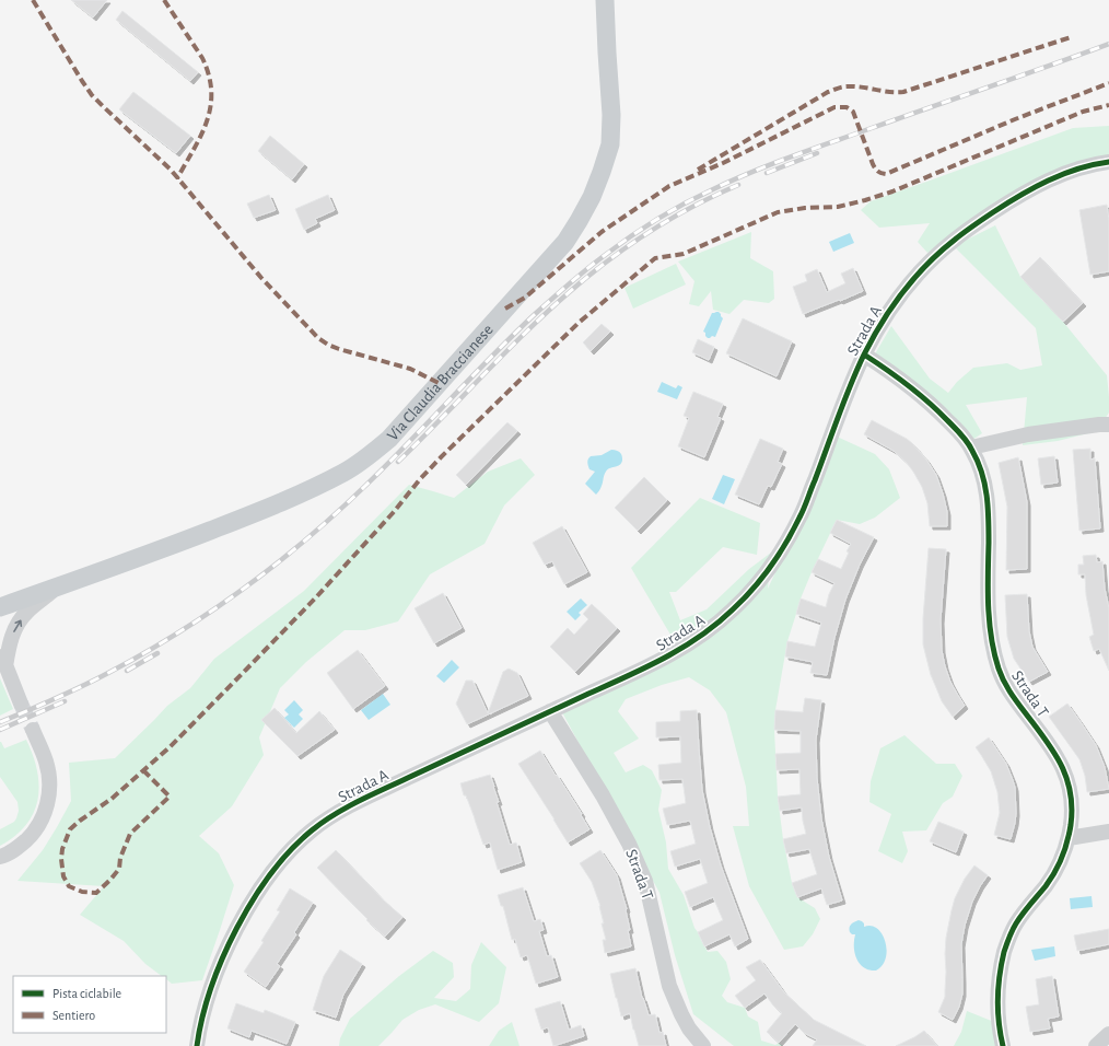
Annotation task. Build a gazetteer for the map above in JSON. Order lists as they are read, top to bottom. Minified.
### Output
{"streets":{"main road":["Via Claudia Braccianese"],"street":["Strada A","Strada T"]},"crossings":[["Strada A","Strada T"]],"legend":["Pista ciclabile","Sentiero"]}
